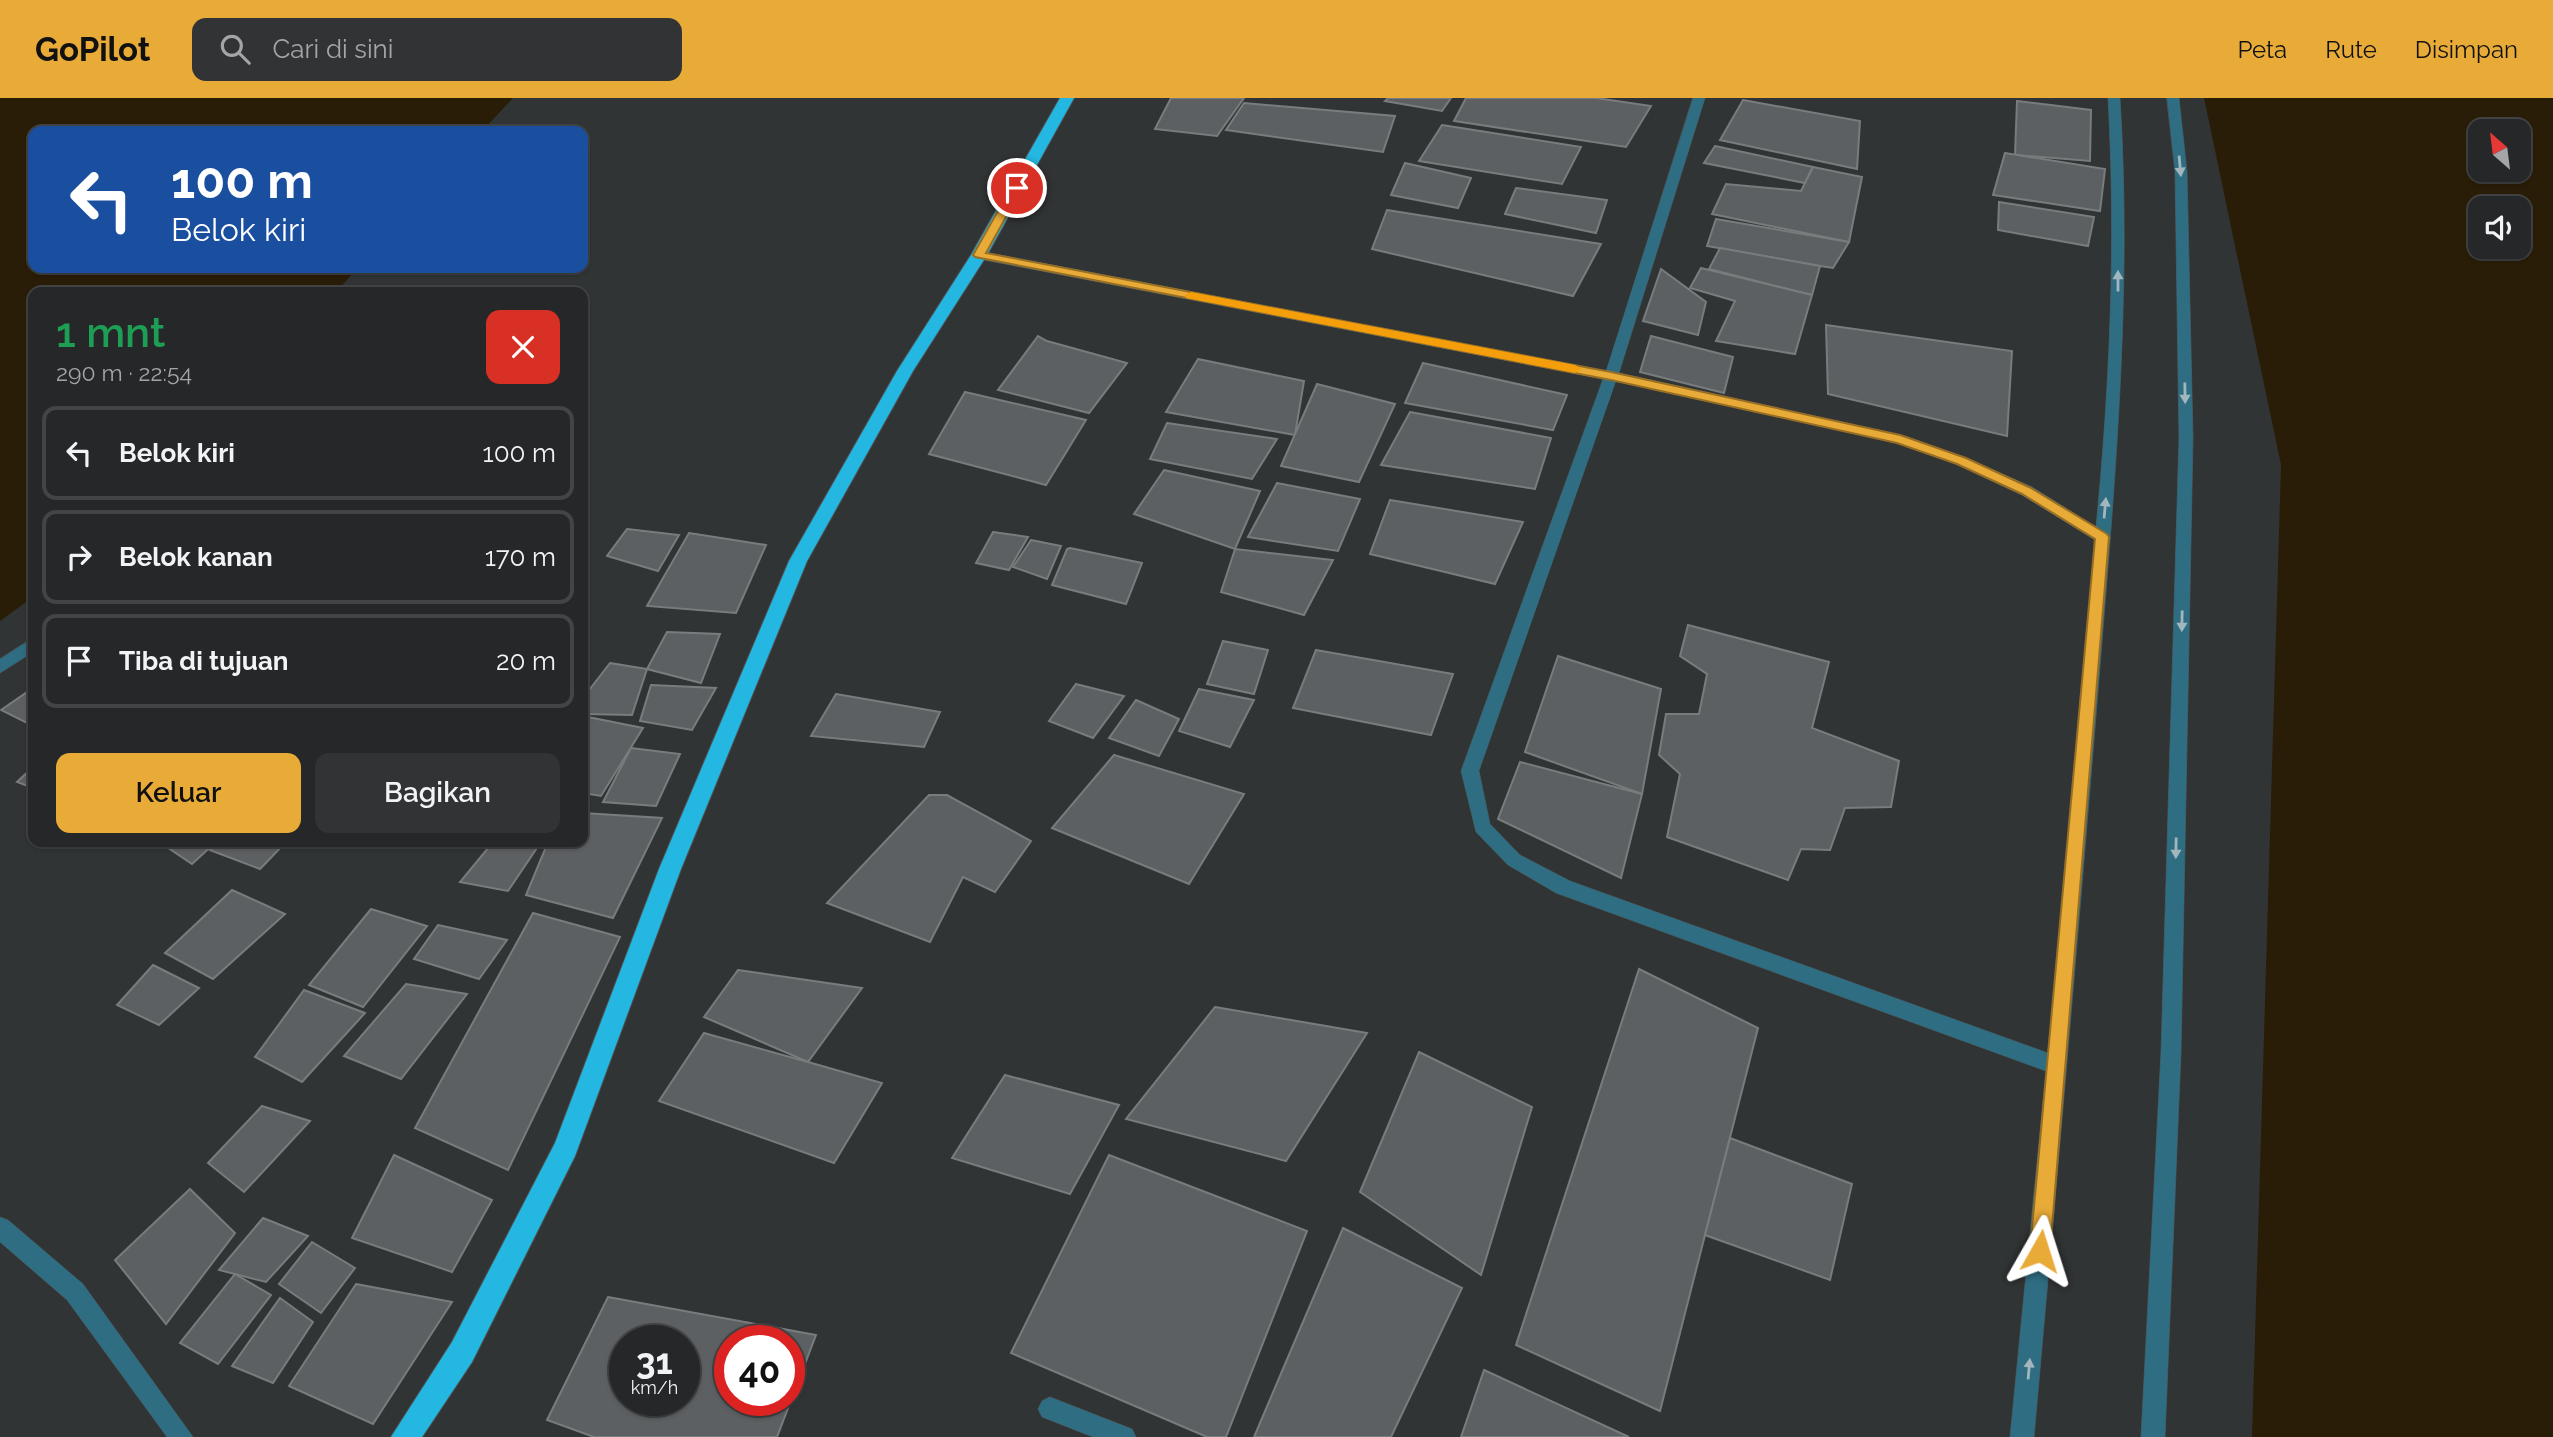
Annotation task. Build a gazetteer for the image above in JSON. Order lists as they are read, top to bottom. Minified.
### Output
{"north":"top left","page":{"header":"GoPilot","search":"Cari di sini","nav":["Peta","Rute","Disimpan"],"turn":["100 m","Belok kiri"],"heading":["1 mnt","290 m · 22:54"],"list":[{"name":"Belok kiri","value":"100 m"},{"name":"Belok kanan","value":"170 m"},{"name":"Tiba di tujuan","value":"20 m"}],"buttons":["Keluar","Bagikan"],"speed":"31 km/h","limit":"40"}}
